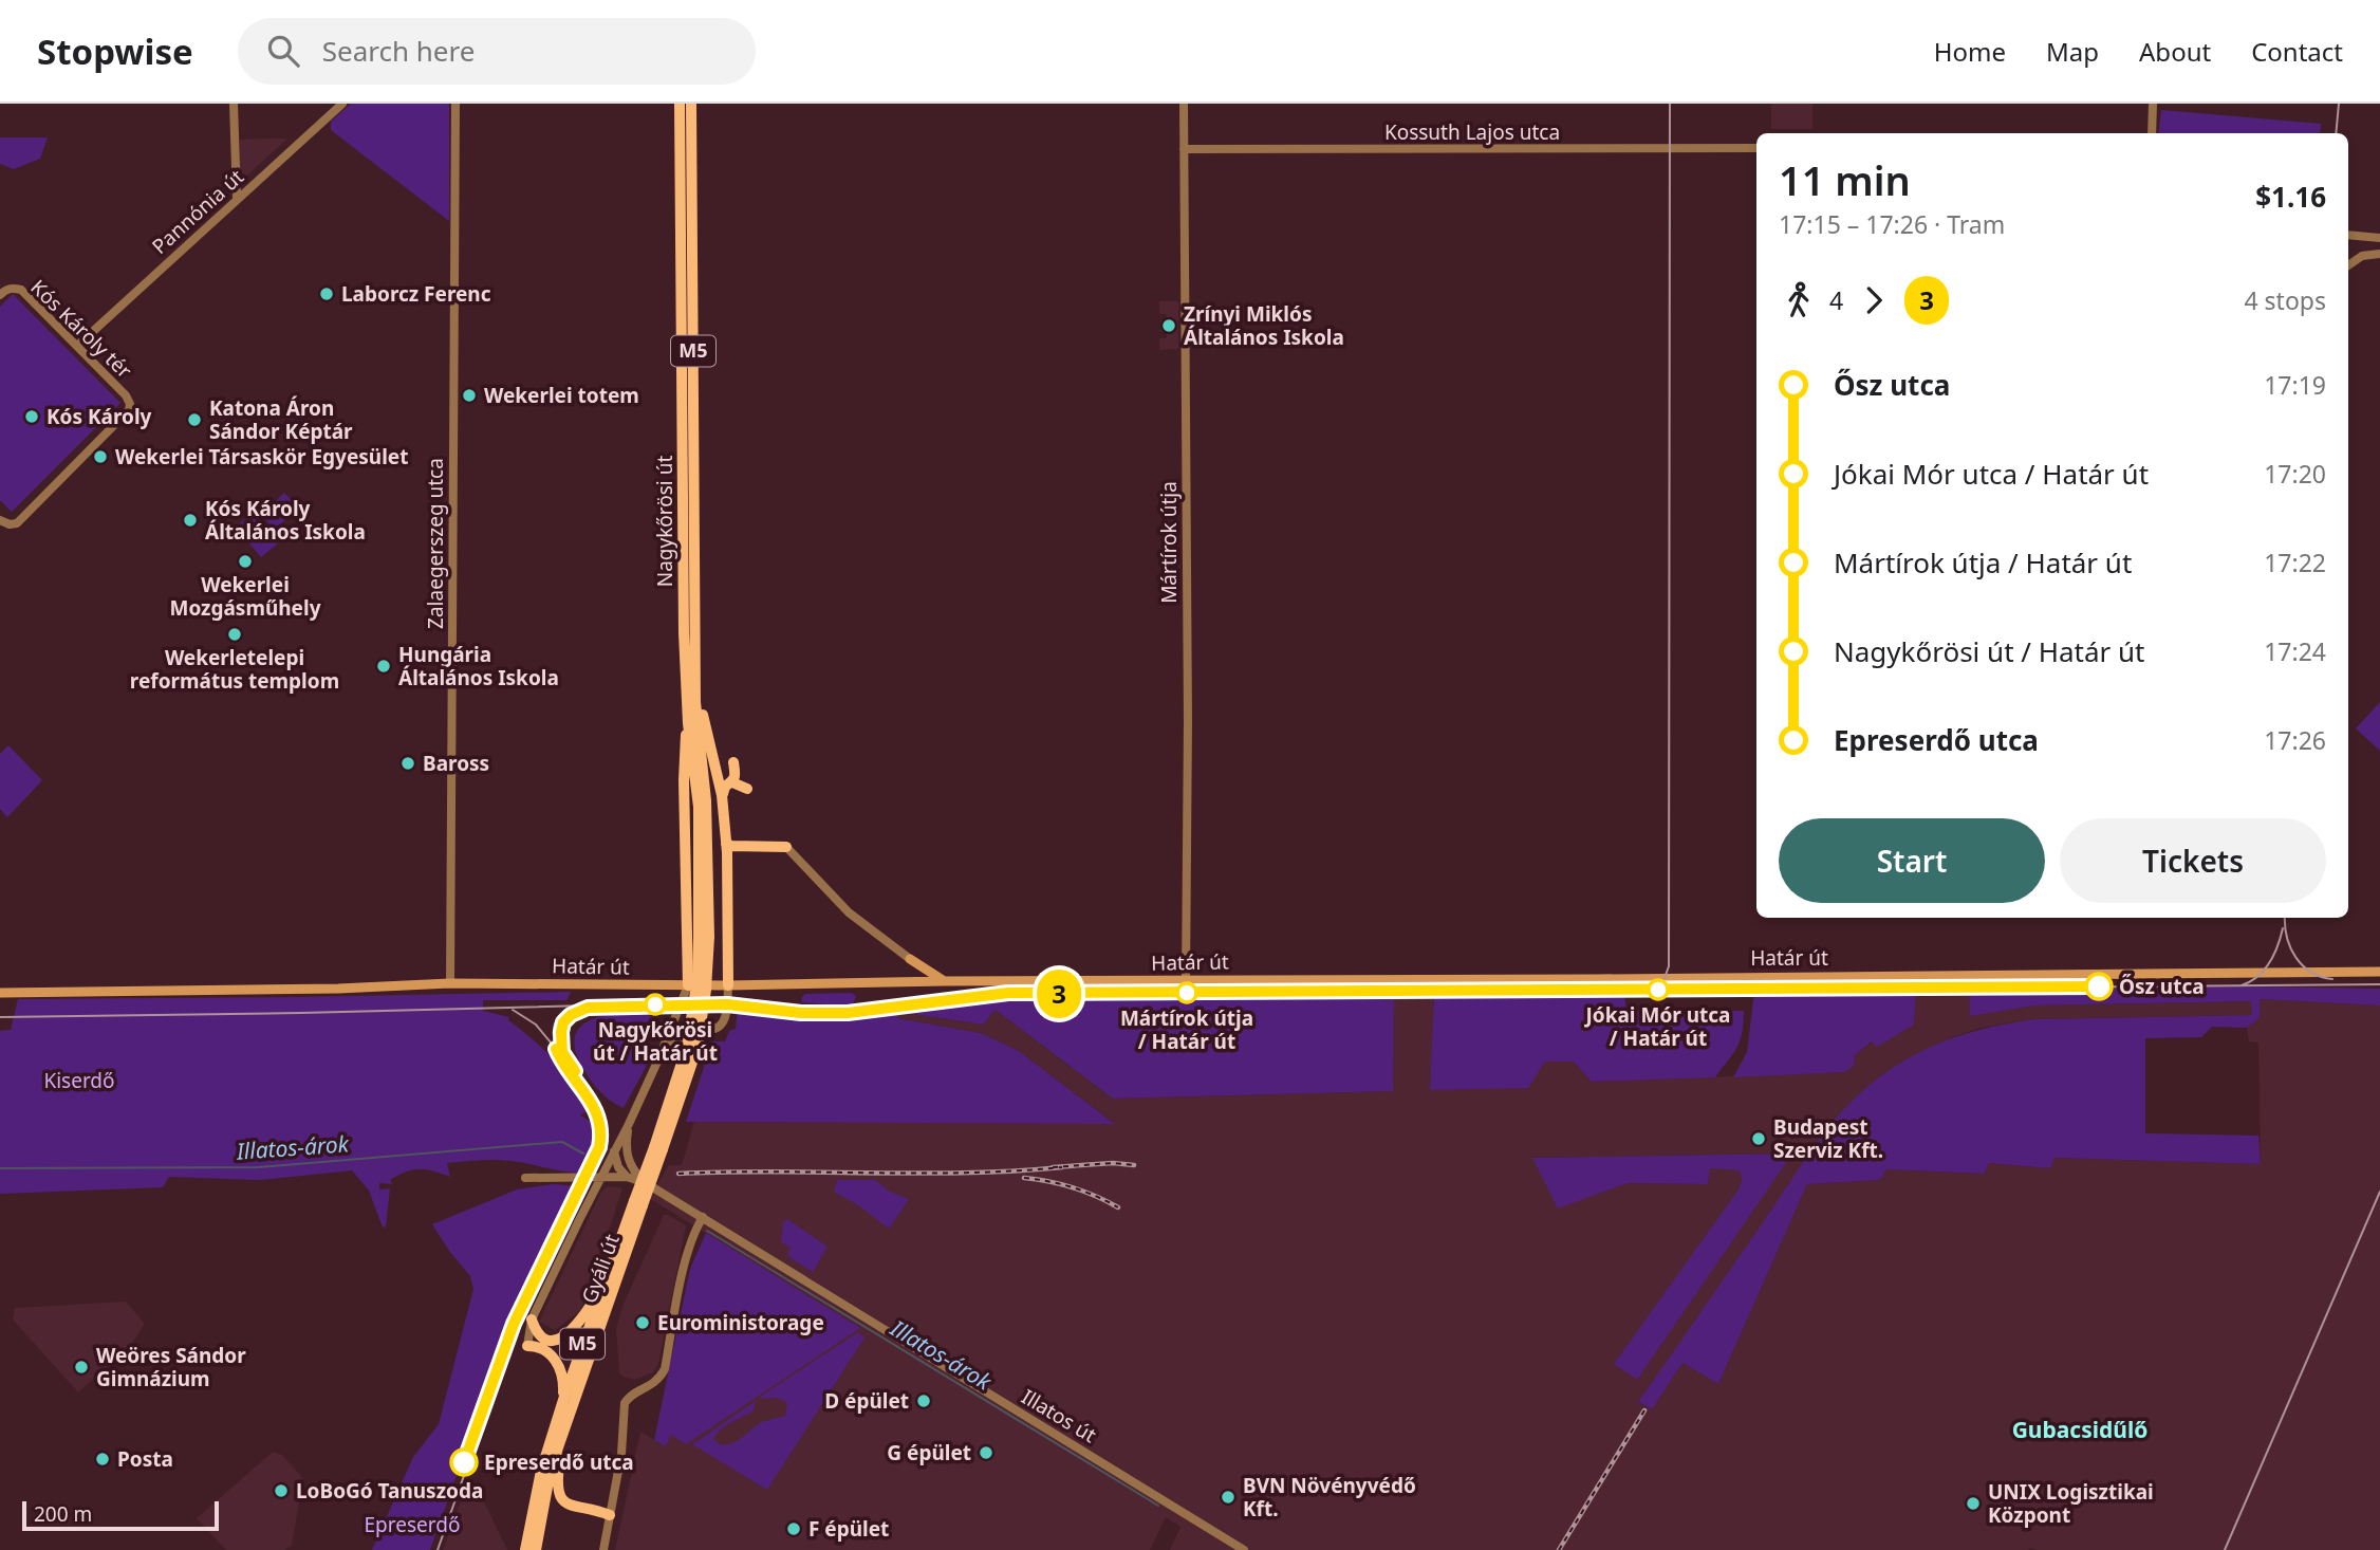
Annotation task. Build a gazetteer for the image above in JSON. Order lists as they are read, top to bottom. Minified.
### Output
{"streets":{"main road":["M5","Nagykőrösi út","Határ út","Gyáli út"],"street":["Kossuth Lajos utca","Pannónia út","Kós Károly tér","Mártírok útja","Zalaegerszeg utca","Illatos út"]},"crossings":[["Kossuth Lajos utca","Mártírok útja"],["Pannónia út","Kós Károly tér"],["Nagykőrösi út","Gyáli út"],["Mártírok útja","Határ út"],["Zalaegerszeg utca","Határ út"]],"districts":["Gubacsidűlő"],"water":["Illatos-árok"],"parks":["Kiserdő","Epreserdő"],"places":["Laborcz Ferenc","Zrínyi Miklós Általános Iskola","Wekerlei totem","Kós Károly","Katona Áron Sándor Képtár","Wekerlei Társaskör Egyesület","Kós Károly Általános Iskola","Wekerlei Mozgásműhely","Wekerletelepi református templom","Hungária Általános Iskola","Baross","Ősz utca","Jókai Mór utca / Határ út","Mártírok útja / Határ út","Nagykőrösi út / Határ út","Budapest Szerviz Kft.","Euroministorage","Weöres Sándor Gimnázium","D épület","G épület","Posta","Epreserdő utca","LoBoGó Tanuszoda","BVN Növényvédő Kft.","UNIX Logisztikai Központ","F épület"],"lines":["tram line 3"],"scale_bar":"200 m","page":{"header":"Stopwise","search":"Search here","nav":["Home","Map","About","Contact"],"on_map":"3","heading":["11 min","17:15 – 17:26 · Tram","$1.16"],"legs":["4","3","4 stops"],"list":[{"name":"Ősz utca","value":"17:19"},{"name":"Jókai Mór utca / Határ út","value":"17:20"},{"name":"Mártírok útja / Határ út","value":"17:22"},{"name":"Nagykőrösi út / Határ út","value":"17:24"},{"name":"Epreserdő utca","value":"17:26"}],"buttons":["Start","Tickets"],"scale":"200 m"}}
